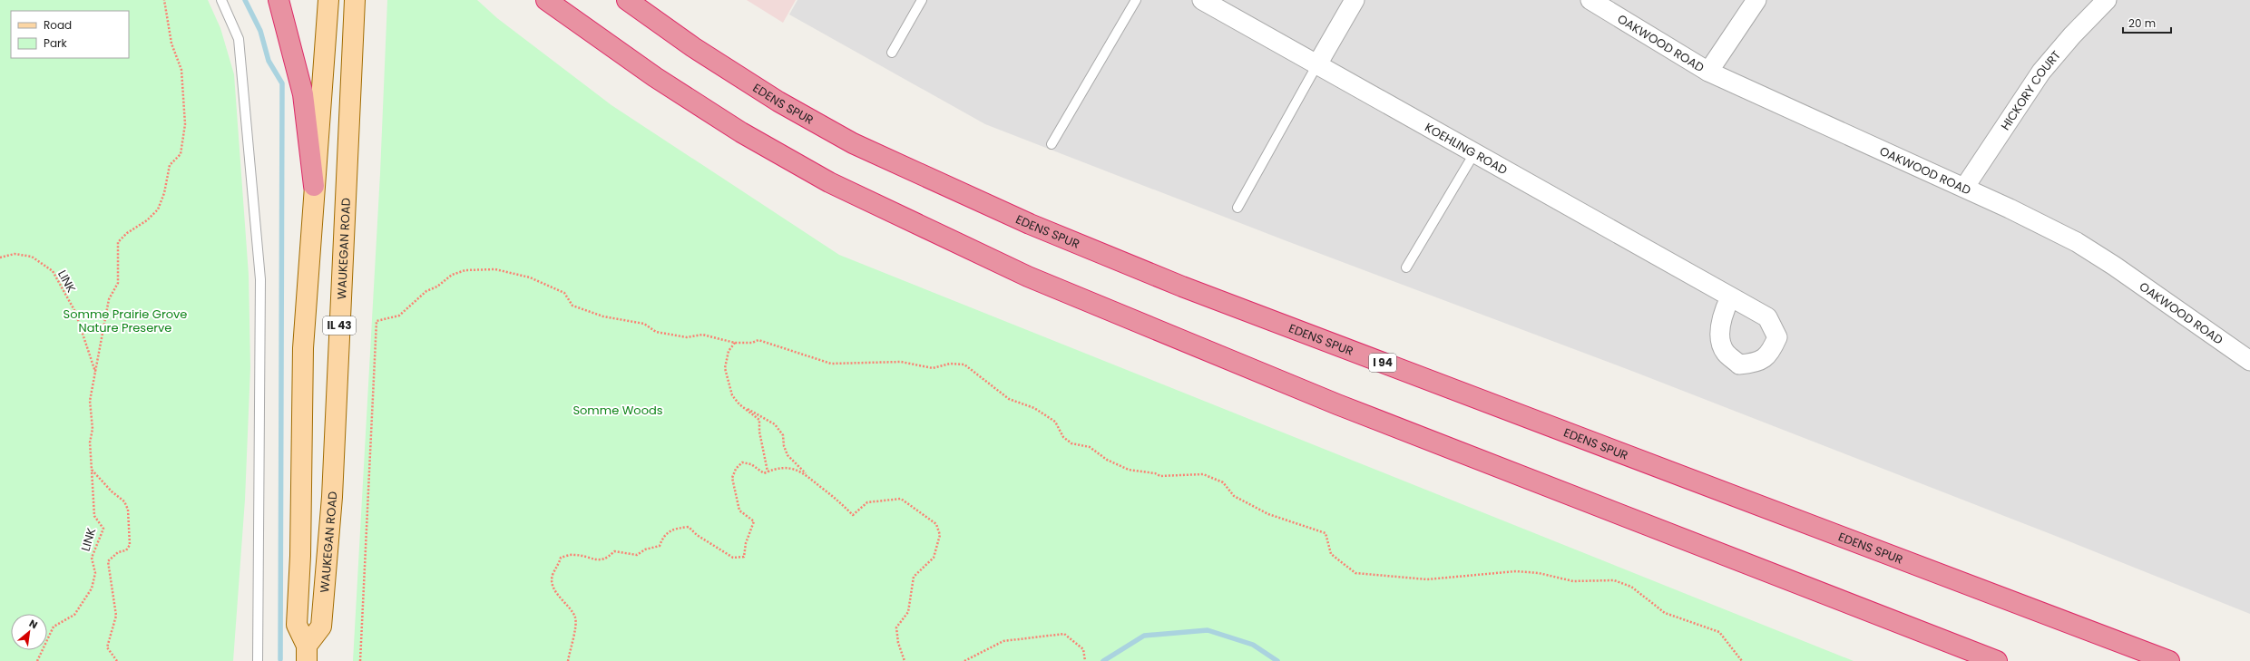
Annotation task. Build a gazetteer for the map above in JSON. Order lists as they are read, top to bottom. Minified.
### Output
{"streets":{"highway":["EDENS SPUR","I 94"],"main road":["WAUKEGAN ROAD","IL 43"],"street":["OAKWOOD ROAD","HICKORY COURT","KOEHLING ROAD"],"path":["LINK"]},"crossings":[["OAKWOOD ROAD","HICKORY COURT"]],"parks":["Somme Prairie Grove Nature Preserve","Somme Woods"],"legend":["Road","Park"],"scale_bar":"20 m","north":"top right"}
